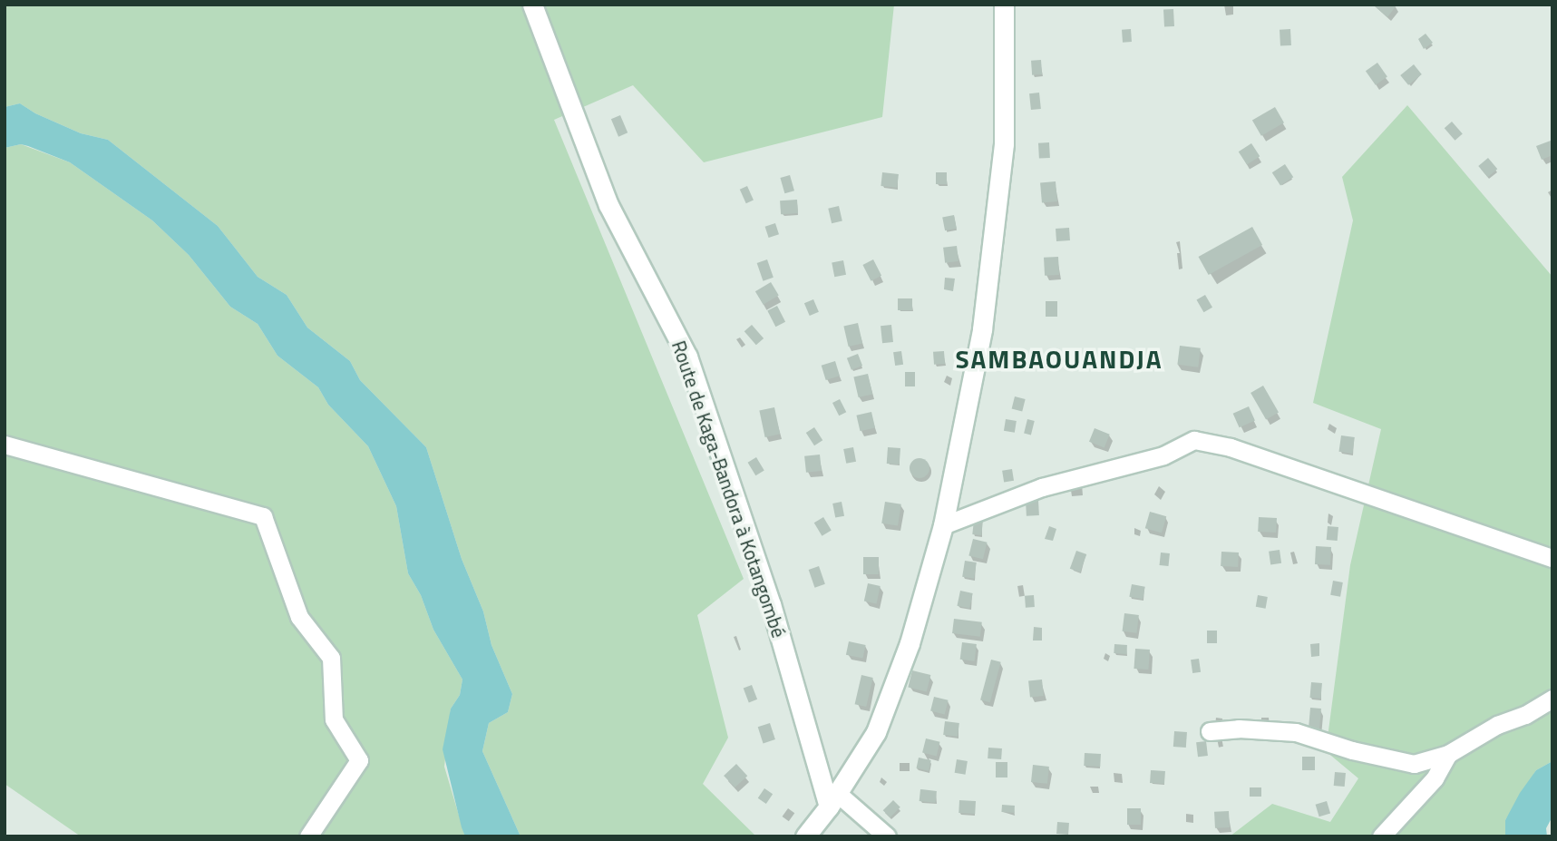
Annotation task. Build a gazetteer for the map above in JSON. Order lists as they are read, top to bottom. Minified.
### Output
{"streets":{"street":["Route de Kaga-Bandora à Kotangombé"]},"districts":["SAMBAOUANDJA"]}
